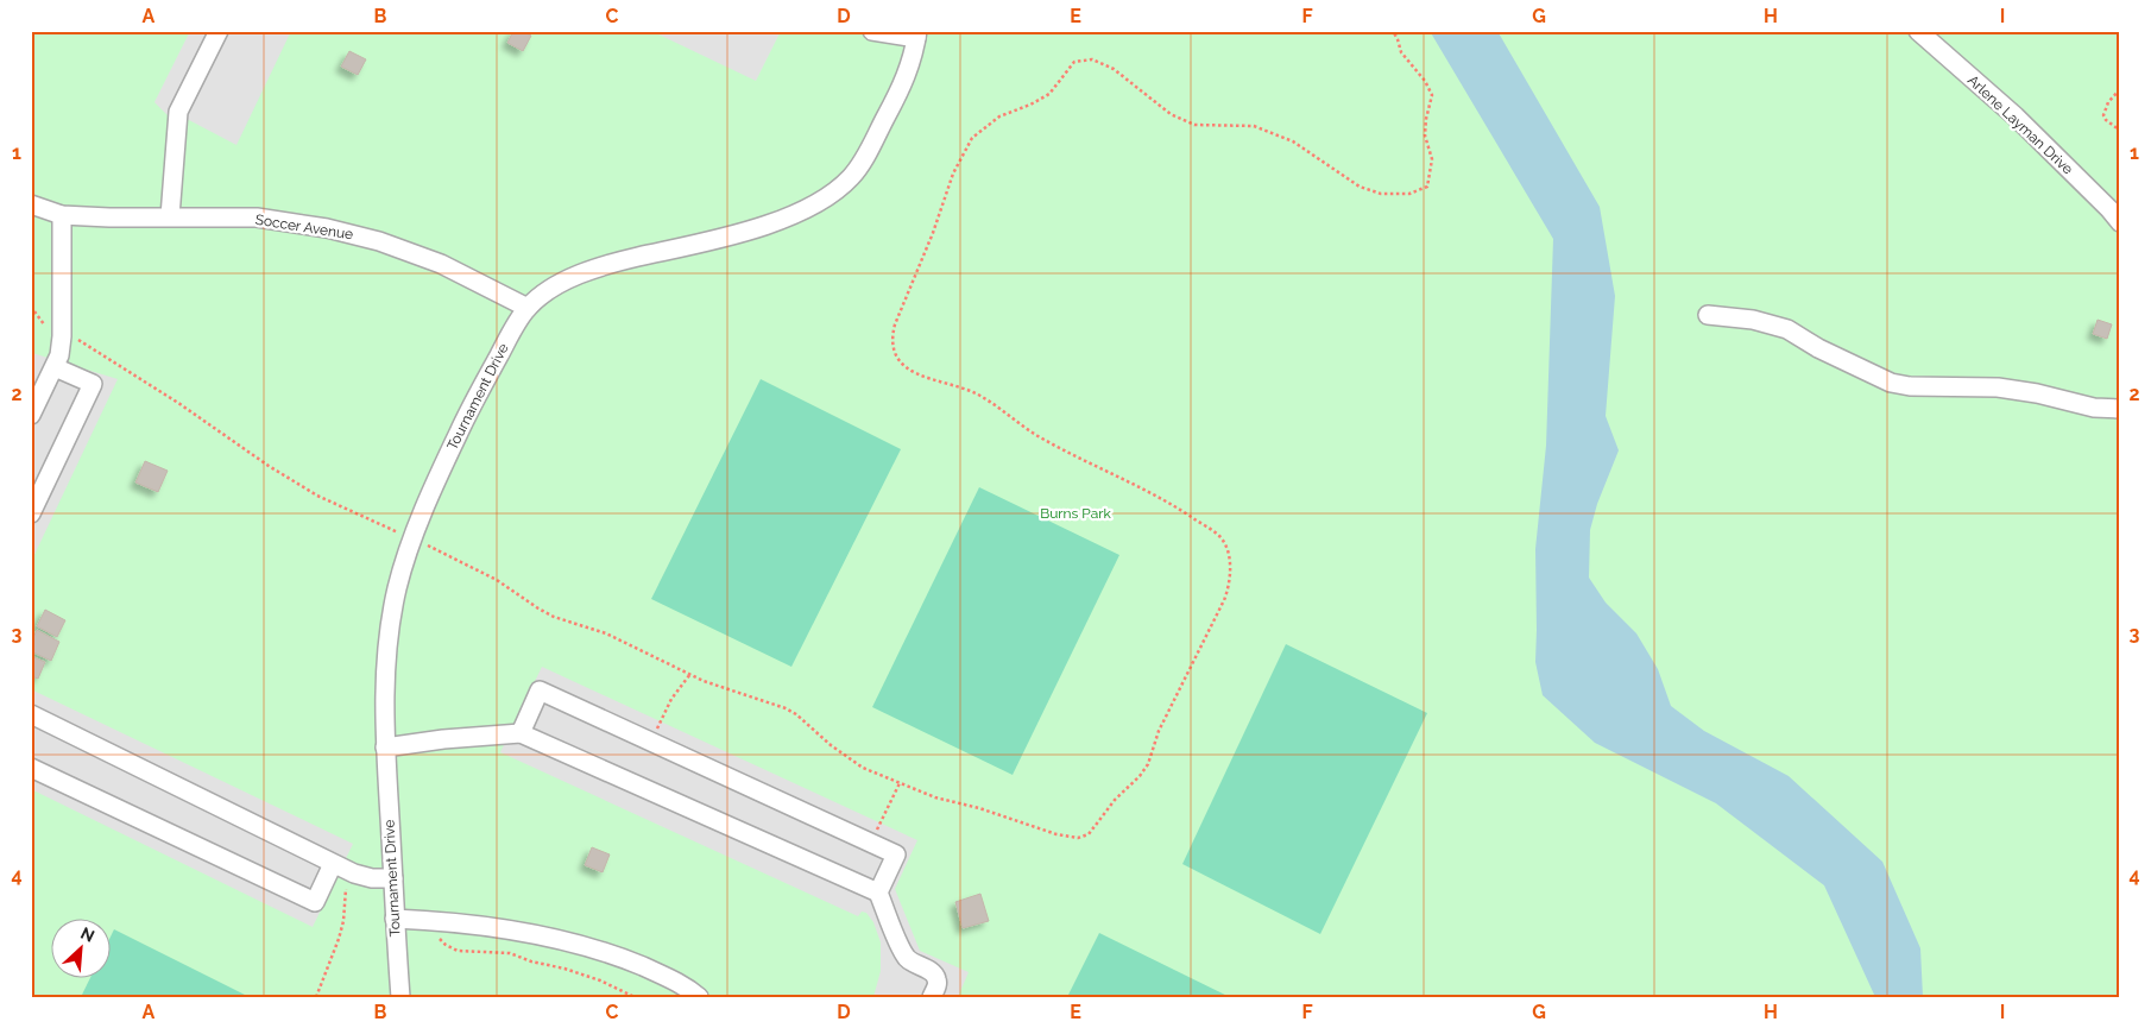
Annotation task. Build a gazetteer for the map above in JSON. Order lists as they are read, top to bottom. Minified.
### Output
{"streets":{"street":["Arlene Layman Drive","Soccer Avenue","Tournament Drive"]},"crossings":[["Soccer Avenue","Tournament Drive"]],"parks":["Burns Park"],"north":"top right","grid":{"columns":["A","B","C","D","E","F","G","H","I"],"rows":["1","2","3","4"]}}
